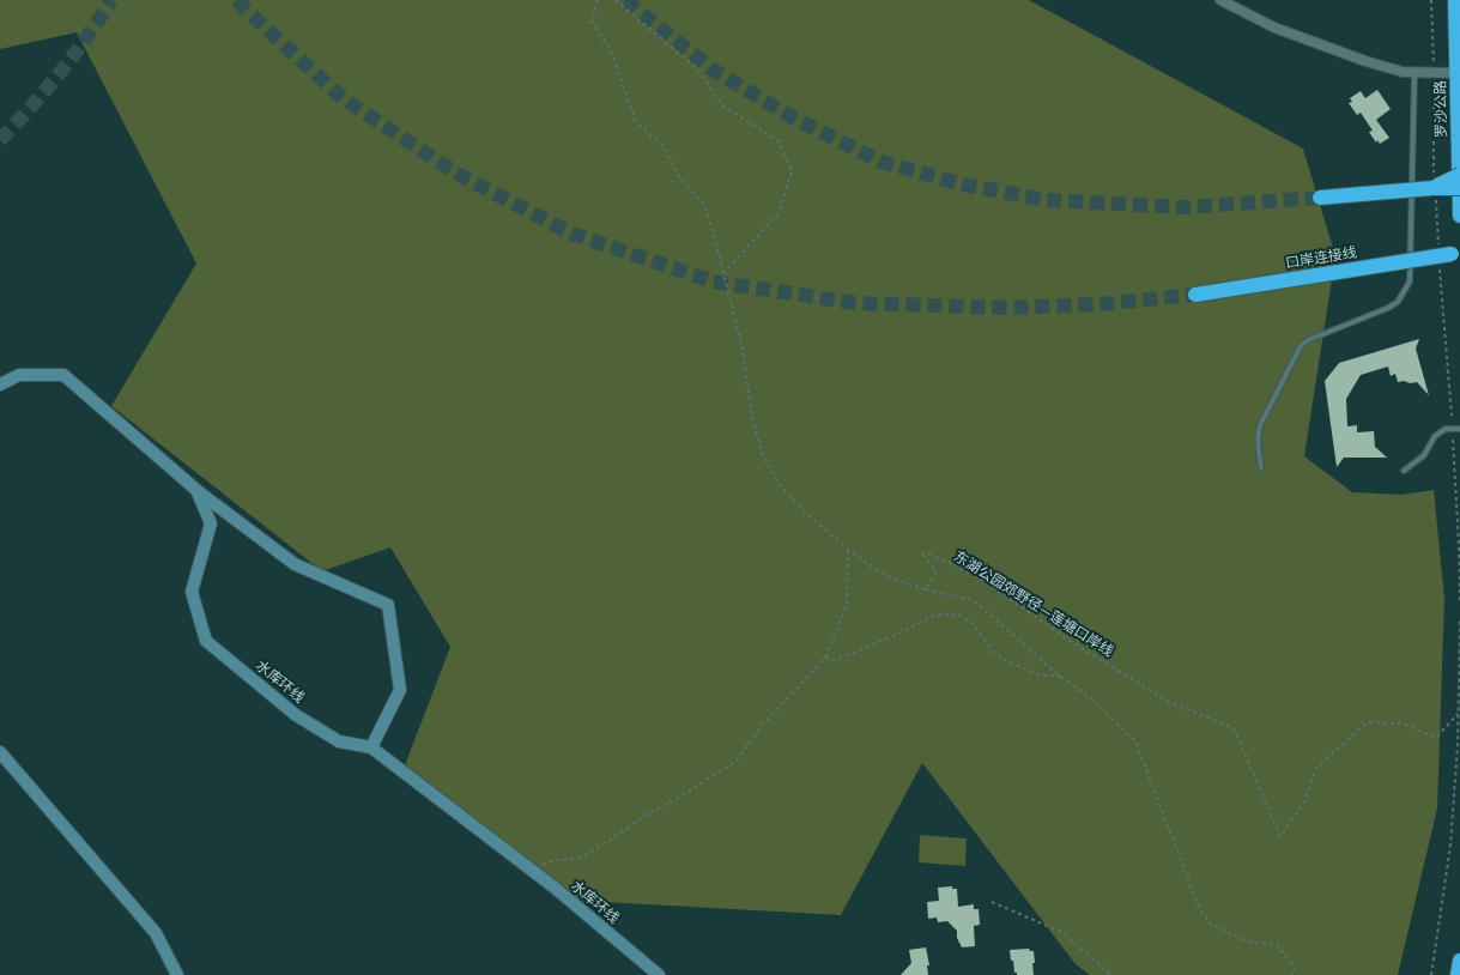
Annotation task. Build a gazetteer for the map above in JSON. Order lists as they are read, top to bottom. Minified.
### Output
{"streets":{"highway":["罗沙公路","口岸连接线"],"street":["水库环线"],"path":["东湖公园郊野径—莲塘口岸线"]}}
